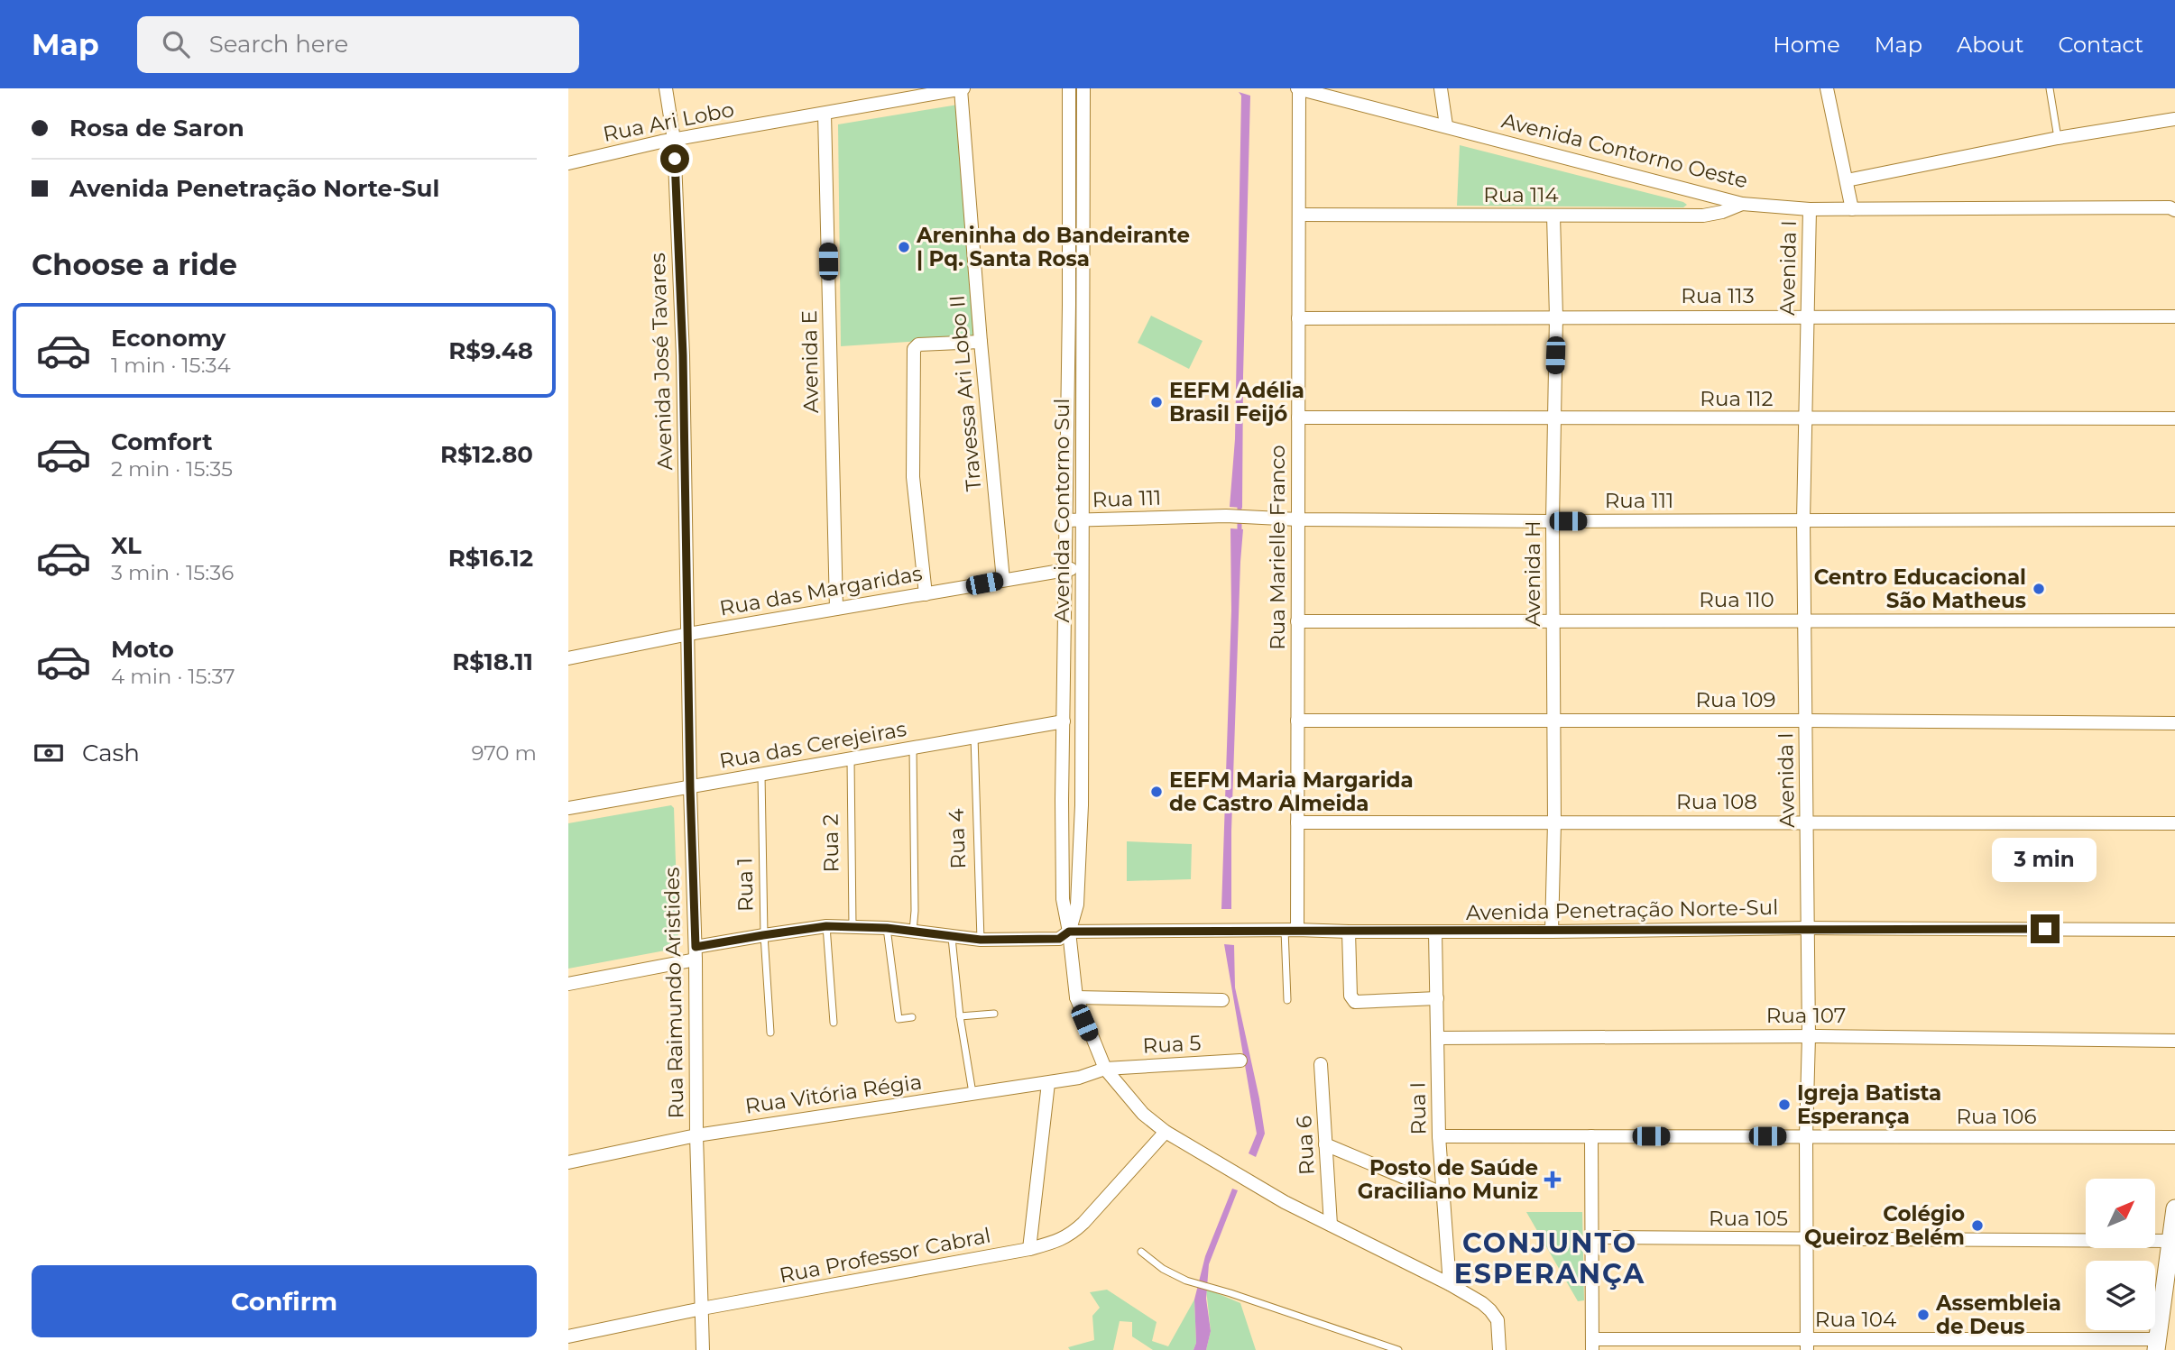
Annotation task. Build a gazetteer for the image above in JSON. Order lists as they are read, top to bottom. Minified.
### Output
{"streets":{"street":["Rua Ari Lobo","Avenida Contorno Oeste","Rua 114","Avenida I","Rua 113","Avenida José Tavares","Avenida E","Travessa Ari Lobo II","Rua 112","Rua 111","Avenida Contorno Sul","Rua Marielle Franco","Avenida H","Rua das Margaridas","Rua 110","Rua 109","Rua das Cerejeiras","Rua 108","Avenida Penetração Norte-Sul","Rua Raimundo Aristides","Rua 107","Rua 5","Rua Vitória Régia","Rua I","Rua 106","Rua 6","Rua 105","Rua Professor Cabral","Rua 104"],"lane":["Rua 4","Rua 2","Rua 1"]},"crossings":[["Rua Ari Lobo","Avenida José Tavares"],["Rua Ari Lobo","Avenida E"],["Rua Ari Lobo","Travessa Ari Lobo II"],["Avenida Contorno Oeste","Rua 114"],["Avenida Contorno Oeste","Avenida I"],["Avenida Contorno Oeste","Rua Marielle Franco"],["Rua 114","Rua Marielle Franco"],["Rua 114","Avenida H"],["Avenida I","Rua 113"],["Avenida I","Rua 112"],["Avenida I","Rua 111"],["Avenida I","Rua 110"],["Avenida I","Rua 109"],["Avenida I","Rua 108"],["Avenida I","Avenida Penetração Norte-Sul"],["Avenida I","Rua 107"],["Avenida I","Rua 106"],["Avenida I","Rua 105"],["Avenida I","Rua 104"],["Rua 113","Rua Marielle Franco"],["Rua 113","Avenida H"],["Avenida José Tavares","Rua das Margaridas"],["Avenida José Tavares","Rua Raimundo Aristides"],["Avenida E","Rua das Margaridas"],["Travessa Ari Lobo II","Rua das Margaridas"],["Rua 112","Rua Marielle Franco"],["Rua 112","Avenida H"],["Rua 111","Avenida Contorno Sul"],["Rua 111","Rua Marielle Franco"],["Rua 111","Avenida H"],["Avenida Contorno Sul","Rua das Margaridas"],["Avenida Contorno Sul","Rua das Cerejeiras"],["Avenida Contorno Sul","Avenida Penetração Norte-Sul"],["Avenida Contorno Sul","Rua 5"],["Avenida Contorno Sul","Rua Vitória Régia"],["Avenida Contorno Sul","Rua I"],["Avenida Contorno Sul","Rua 6"],["Avenida Contorno Sul","Rua Professor Cabral"],["Rua Marielle Franco","Rua 110"],["Rua Marielle Franco","Rua 109"],["Rua Marielle Franco","Rua 108"],["Rua Marielle Franco","Avenida Penetração Norte-Sul"],["Avenida H","Rua 110"],["Avenida H","Rua 109"],["Avenida H","Rua 108"],["Avenida H","Avenida Penetração Norte-Sul"],["Rua das Margaridas","Rua Raimundo Aristides"],["Rua das Cerejeiras","Rua 4"],["Rua das Cerejeiras","Rua 2"],["Rua das Cerejeiras","Rua 1"],["Rua das Cerejeiras","Rua Raimundo Aristides"],["Rua 4","Avenida Penetração Norte-Sul"],["Rua 2","Avenida Penetração Norte-Sul"],["Rua 1","Avenida Penetração Norte-Sul"],["Avenida Penetração Norte-Sul","Rua Raimundo Aristides"],["Avenida Penetração Norte-Sul","Rua I"],["Rua Raimundo Aristides","Rua Vitória Régia"],["Rua Raimundo Aristides","Rua Professor Cabral"],["Rua 107","Rua I"],["Rua 5","Rua Vitória Régia"],["Rua I","Rua 106"]],"districts":["CONJUNTO ESPERANÇA"],"places":{"other":["Areninha do Bandeirante | Pq. Santa Rosa","EEFM Adélia Brasil Feijó","Centro Educacional São Matheus","EEFM Maria Margarida de Castro Almeida","Igreja Batista Esperança","Colégio Queiroz Belém","Assembleia de Deus"],"health":["Posto de Saúde Graciliano Muniz"]},"north":"top right","page":{"header":"Map","search":"Search here","nav":["Home","Map","About","Contact"],"banner":["Rosa de Saron","Avenida Penetração Norte-Sul"],"heading":"Choose a ride","list":[{"name":"Economy","note":"1 min · 15:34","value":"R$9.48"},{"name":"Comfort","note":"2 min · 15:35","value":"R$12.80"},{"name":"XL","note":"3 min · 15:36","value":"R$16.12"},{"name":"Moto","note":"4 min · 15:37","value":"R$18.11"}],"pay":["Cash","970 m"],"bubble":"3 min","buttons":"Confirm"}}
